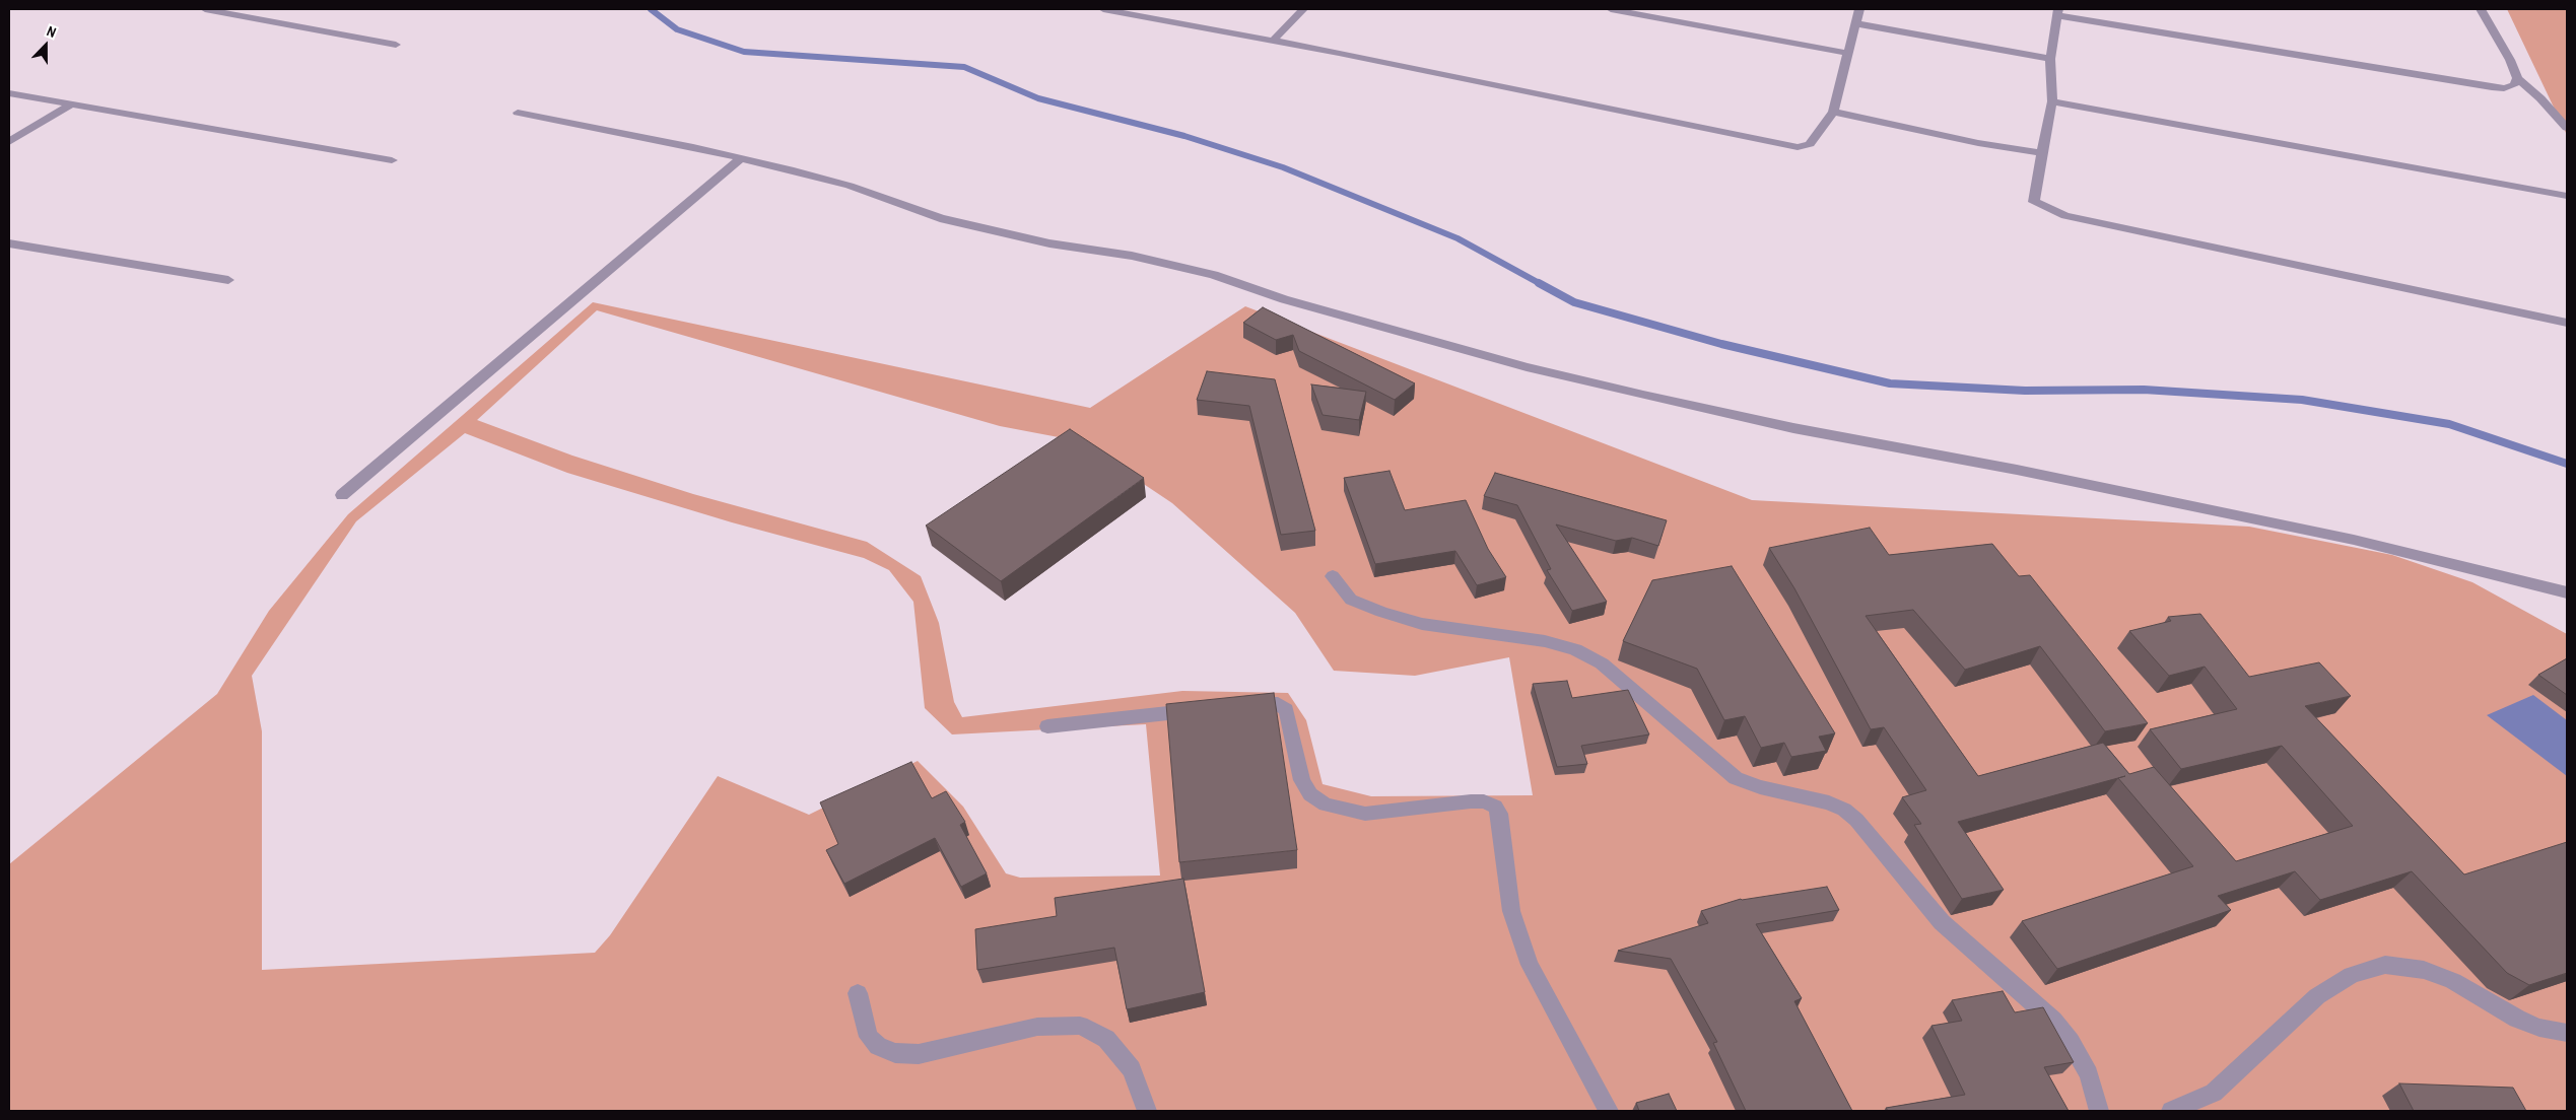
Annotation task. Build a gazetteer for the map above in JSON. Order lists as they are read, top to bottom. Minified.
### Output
{"north":"top"}
